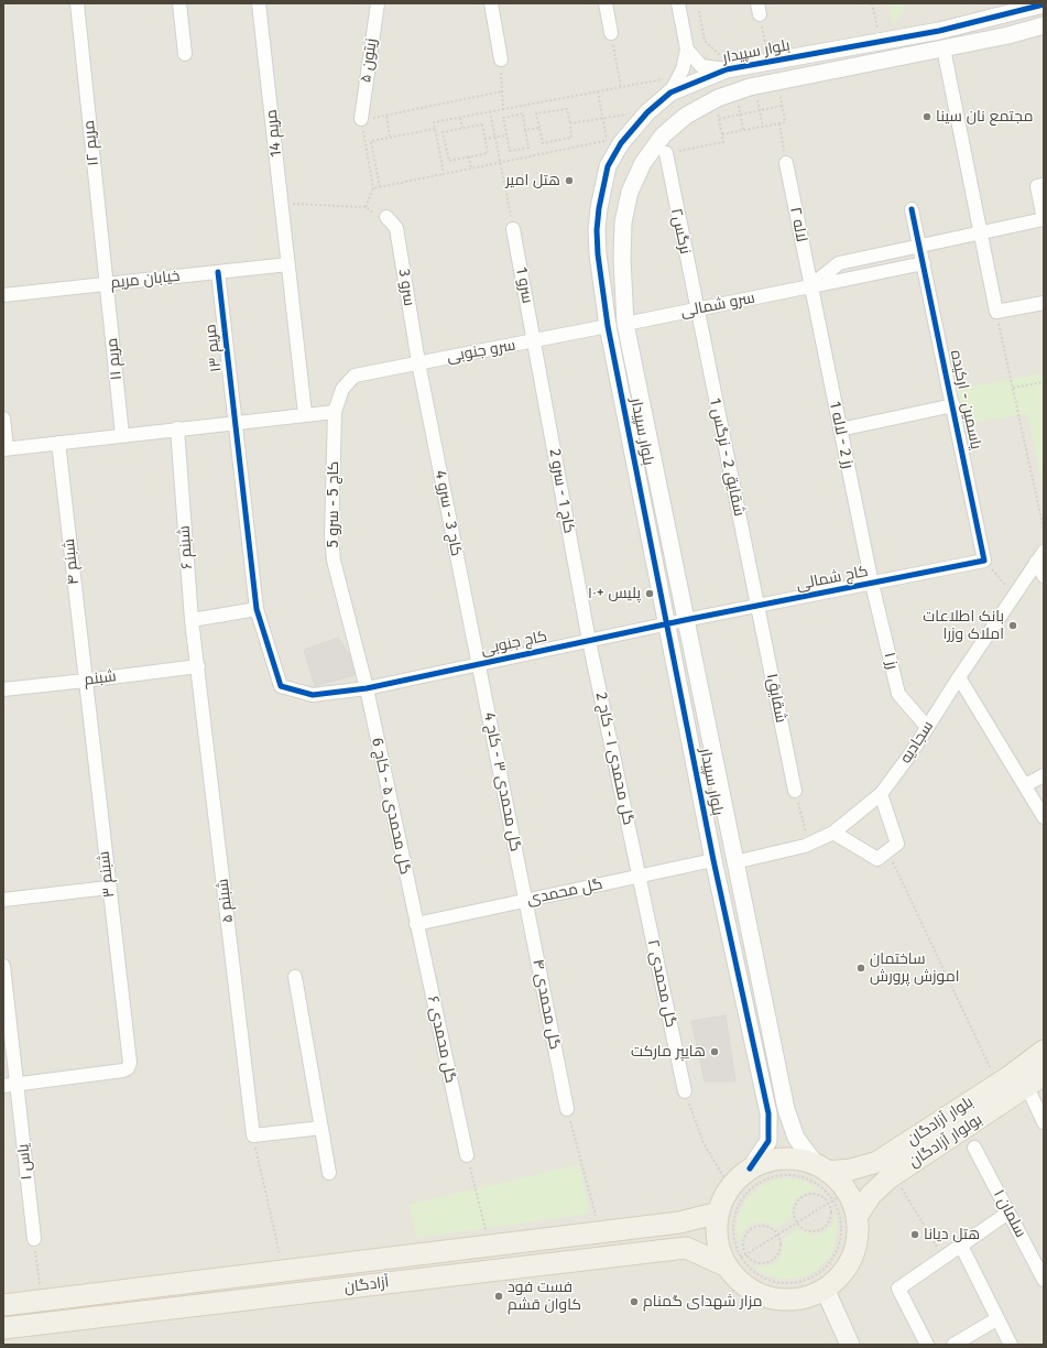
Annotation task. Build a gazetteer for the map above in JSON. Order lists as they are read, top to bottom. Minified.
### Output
{"streets":{"main road":["بلوار آزادگان","بولوار آزادگان","آزادگان"],"street":["بلوار سپیدار","زیتون ۵","مریم 14","مریم ۱۲","لاله ۲","نرگس۲","خیابان مریم","سرو 1","سرو 3","سرو شمالی","مریم ۱۳","سرو جنوبی","مریم ۱۱","یاسمین - ارکیده","رز 2 - لاله 1","شقایق 2 - نرگس 1","کاج 1 - سرو 2","کاج 5 - سرو 5","کاج 3 - سرو 4","شبنم ۶","شبنم ۴","کاج شمالی","کاج جنوبی","رز ۱","شبنم","شقایق۱","سجادیه","گل محمدی ۱ - کاج 2","گل محمدی ۳ - کاج 4","گل محمدی ۵ - کاج 6","شبنم ۳","گل محمدی","شبنم ۵","گل محمدی ۲","گل محمدی ۴","گل محمدی ۶","یاس ۱","سلمان ۱"]},"crossings":[["بلوار سپیدار","سرو شمالی"],["بلوار سپیدار","سرو جنوبی"],["بلوار سپیدار","کاج شمالی"],["بلوار سپیدار","کاج جنوبی"],["بلوار سپیدار","سجادیه"],["بلوار سپیدار","گل محمدی"],["بلوار سپیدار","بلوار آزادگان"],["مریم 14","خیابان مریم"],["مریم ۱۲","خیابان مریم"],["مریم ۱۲","مریم ۱۱"],["لاله ۲","سرو شمالی"],["لاله ۲","رز 2 - لاله 1"],["نرگس۲","سرو شمالی"],["نرگس۲","شقایق 2 - نرگس 1"],["خیابان مریم","مریم ۱۳"],["خیابان مریم","مریم ۱۱"],["سرو 1","سرو جنوبی"],["سرو 1","کاج 1 - سرو 2"],["سرو 3","سرو جنوبی"],["سرو 3","کاج 3 - سرو 4"],["سرو شمالی","یاسمین - ارکیده"],["سرو شمالی","رز 2 - لاله 1"],["سرو شمالی","شقایق 2 - نرگس 1"],["مریم ۱۳","کاج جنوبی"],["سرو جنوبی","کاج 1 - سرو 2"],["سرو جنوبی","کاج 5 - سرو 5"],["سرو جنوبی","کاج 3 - سرو 4"],["یاسمین - ارکیده","کاج شمالی"],["رز 2 - لاله 1","کاج شمالی"],["رز 2 - لاله 1","رز ۱"],["شقایق 2 - نرگس 1","کاج شمالی"],["شقایق 2 - نرگس 1","شقایق۱"],["کاج 1 - سرو 2","کاج جنوبی"],["کاج 1 - سرو 2","گل محمدی ۱ - کاج 2"],["کاج 5 - سرو 5","کاج جنوبی"],["کاج 5 - سرو 5","گل محمدی ۵ - کاج 6"],["کاج 3 - سرو 4","کاج جنوبی"],["کاج 3 - سرو 4","گل محمدی ۳ - کاج 4"],["شبنم ۶","شبنم"],["شبنم ۶","شبنم ۵"],["شبنم ۴","شبنم"],["شبنم ۴","شبنم ۳"],["کاج شمالی","کاج جنوبی"],["کاج شمالی","رز ۱"],["کاج شمالی","شقایق۱"],["کاج جنوبی","گل محمدی ۱ - کاج 2"],["کاج جنوبی","گل محمدی ۳ - کاج 4"],["کاج جنوبی","گل محمدی ۵ - کاج 6"],["رز ۱","سجادیه"],["شبنم","شبنم ۳"],["شبنم","شبنم ۵"],["گل محمدی ۱ - کاج 2","گل محمدی"],["گل محمدی ۱ - کاج 2","گل محمدی ۲"],["گل محمدی ۳ - کاج 4","گل محمدی"],["گل محمدی ۳ - کاج 4","گل محمدی ۴"],["گل محمدی ۵ - کاج 6","گل محمدی"],["گل محمدی ۵ - کاج 6","گل محمدی ۶"],["شبنم ۳","یاس ۱"],["گل محمدی","گل محمدی ۲"],["گل محمدی","گل محمدی ۴"],["گل محمدی","گل محمدی ۶"]],"places":["مجتمع نان سینا","هتل امیر","پلیس +۱۰","بانک اطلاعات املاک وزرا","ساختمان اموزش پرورش","هایپر مارکت","هتل دیانا","فست فود كاوان قشم","مزار شهدای گمنام"]}
